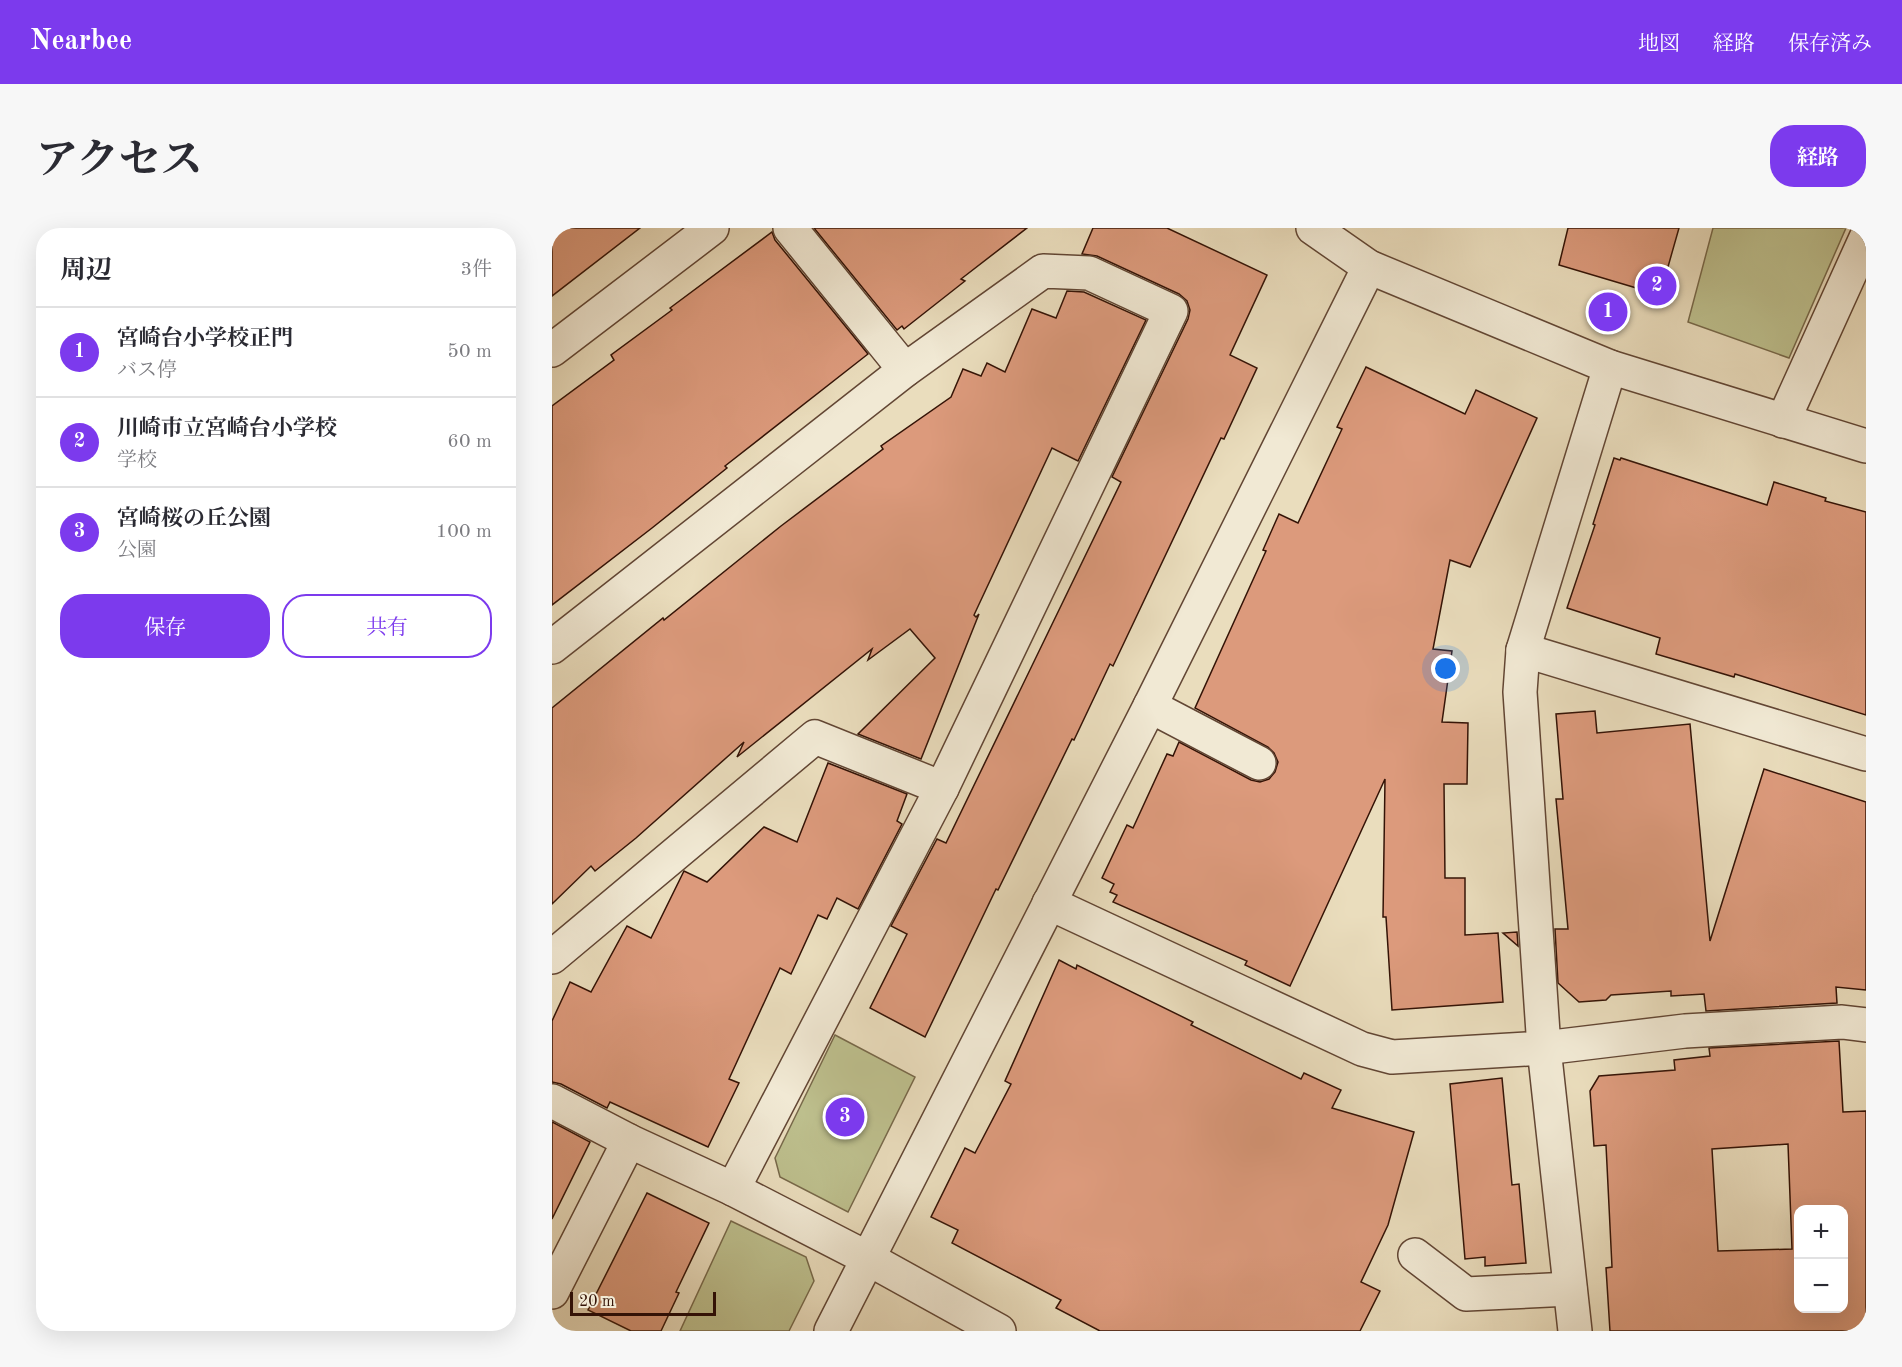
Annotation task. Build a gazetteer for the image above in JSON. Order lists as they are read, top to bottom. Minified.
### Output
{"scale_bar":"20 m","page":{"header":"Nearbee","nav":["地図","経路","保存済み"],"title":"アクセス","buttons":["経路",["保存","共有"]],"heading":["周辺","3件"],"pins":["2","1","3"],"list":[{"mark":"1","name":"宮崎台小学校正門","note":"バス停","value":"50 m"},{"mark":"2","name":"川崎市立宮崎台小学校","note":"学校","value":"60 m"},{"mark":"3","name":"宮崎桜の丘公園","note":"公園","value":"100 m"}],"map_buttons":["+","−"],"scale":"20 m"}}
